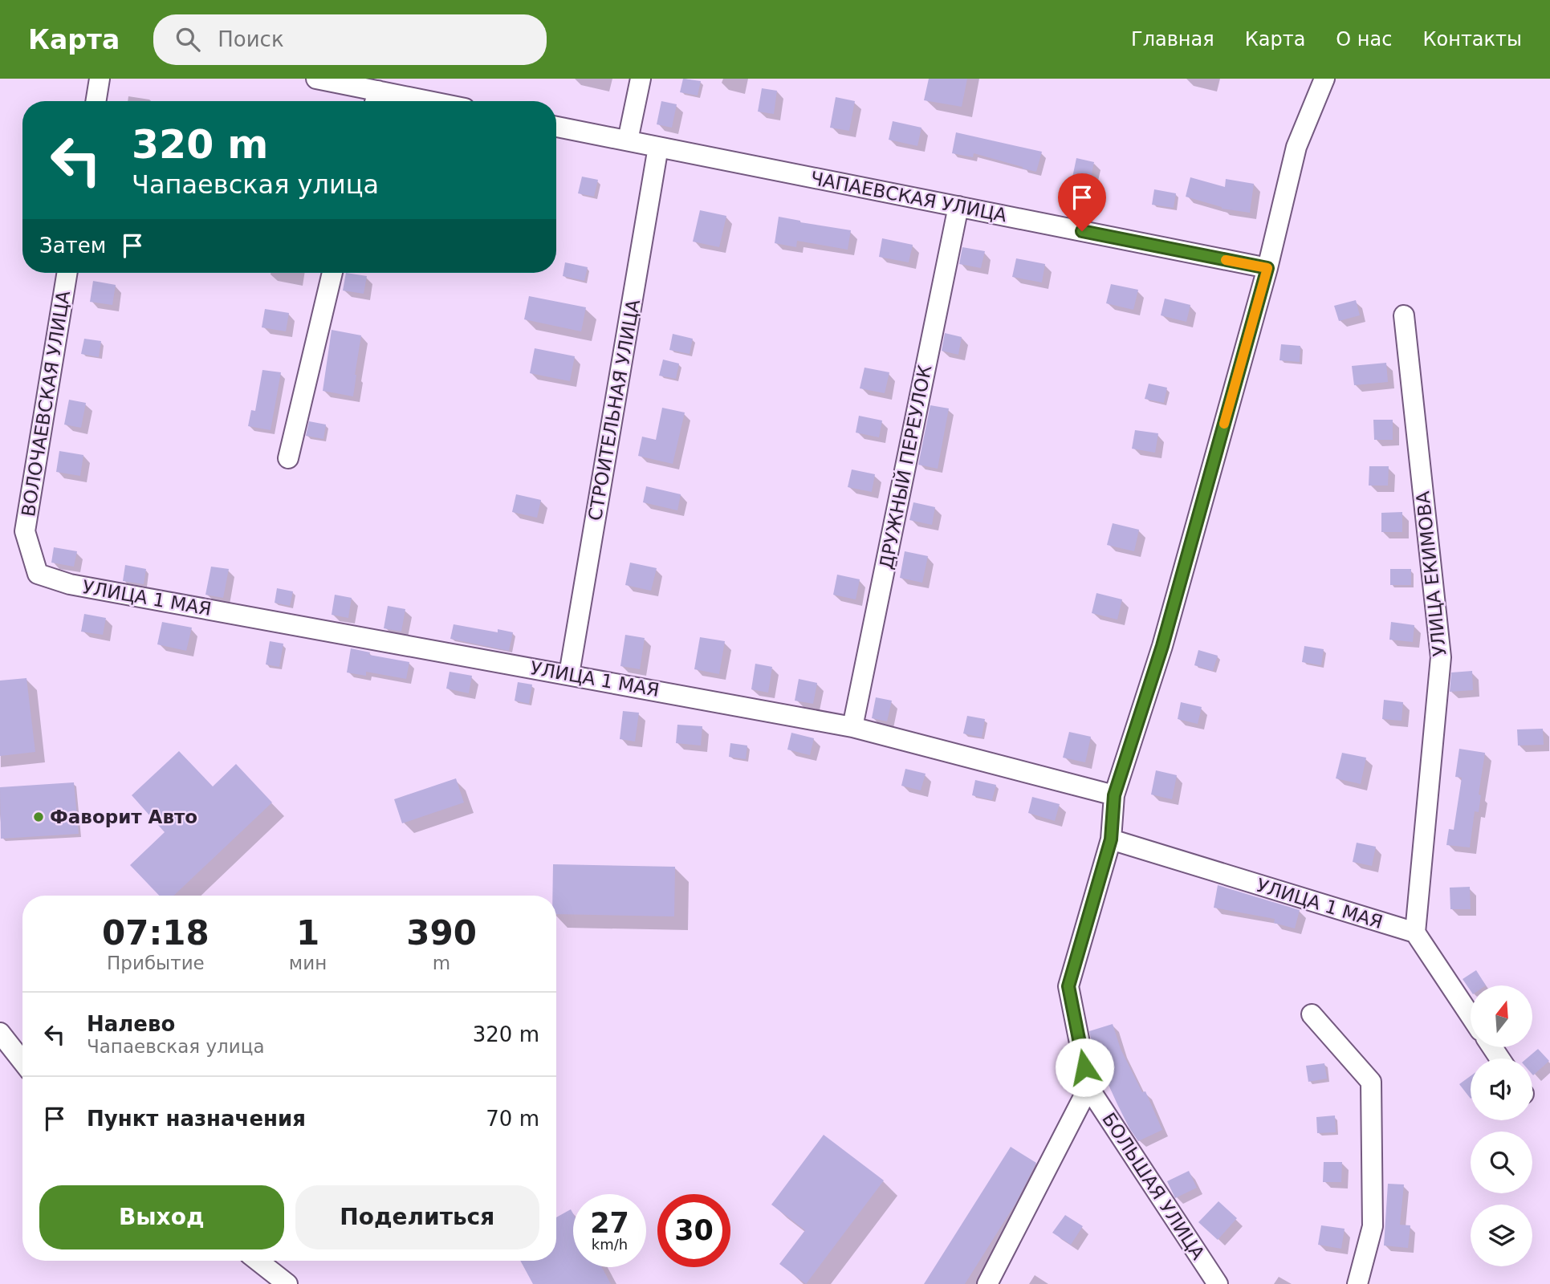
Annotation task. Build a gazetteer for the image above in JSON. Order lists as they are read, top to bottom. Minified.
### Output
{"streets":{"street":["ЧАПАЕВСКАЯ УЛИЦА","ВОЛОЧАЕВСКАЯ УЛИЦА","СТРОИТЕЛЬНАЯ УЛИЦА","ДРУЖНЫЙ ПЕРЕУЛОК","УЛИЦА ЕКИМОВА","УЛИЦА 1 МАЯ","БОЛЬШАЯ УЛИЦА"]},"crossings":[["ЧАПАЕВСКАЯ УЛИЦА","СТРОИТЕЛЬНАЯ УЛИЦА"],["ЧАПАЕВСКАЯ УЛИЦА","ДРУЖНЫЙ ПЕРЕУЛОК"],["ВОЛОЧАЕВСКАЯ УЛИЦА","УЛИЦА 1 МАЯ"],["СТРОИТЕЛЬНАЯ УЛИЦА","УЛИЦА 1 МАЯ"],["ДРУЖНЫЙ ПЕРЕУЛОК","УЛИЦА 1 МАЯ"],["УЛИЦА ЕКИМОВА","УЛИЦА 1 МАЯ"]],"places":["Фаворит Авто"],"north":"top","page":{"header":"Карта","search":"Поиск","nav":["Главная","Карта","О нас","Контакты"],"turn":["320 m","Чапаевская улица"],"then":"Затем","eta":["07:18","Прибытие","1","мин","390","m"],"list":[{"name":"Налево","note":"Чапаевская улица","value":"320 m"},{"name":"Пункт назначения","value":"70 m"}],"buttons":["Выход","Поделиться"],"speed":"27 km/h","limit":"30"}}
